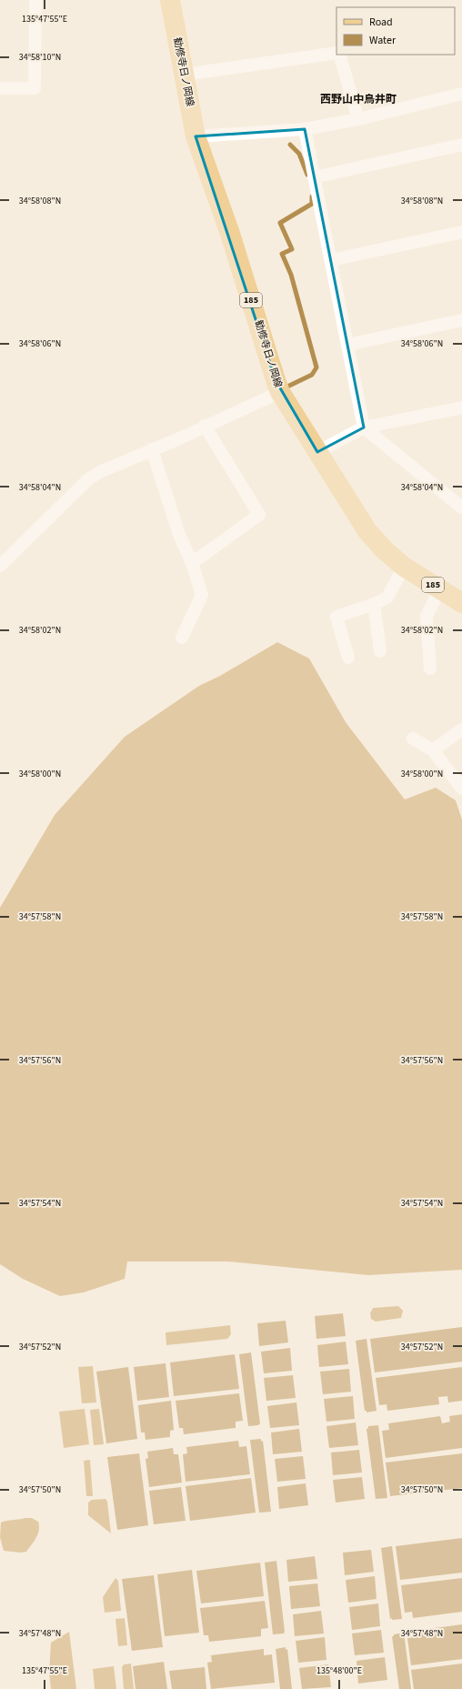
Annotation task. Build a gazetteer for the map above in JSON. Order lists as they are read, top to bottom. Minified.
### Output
{"streets":{"main road":["勧修寺日ノ岡線","185"]},"districts":["西野山中鳥井町"],"legend":["Road","Water"],"coordinates":["135°47'55\"E","34°58'10\"N","34°58'08\"N","34°58'06\"N","34°58'04\"N","34°58'02\"N","34°58'00\"N","34°57'58\"N","34°57'56\"N","34°57'54\"N","34°57'52\"N","34°57'50\"N","34°57'48\"N","135°48'00\"E"]}
